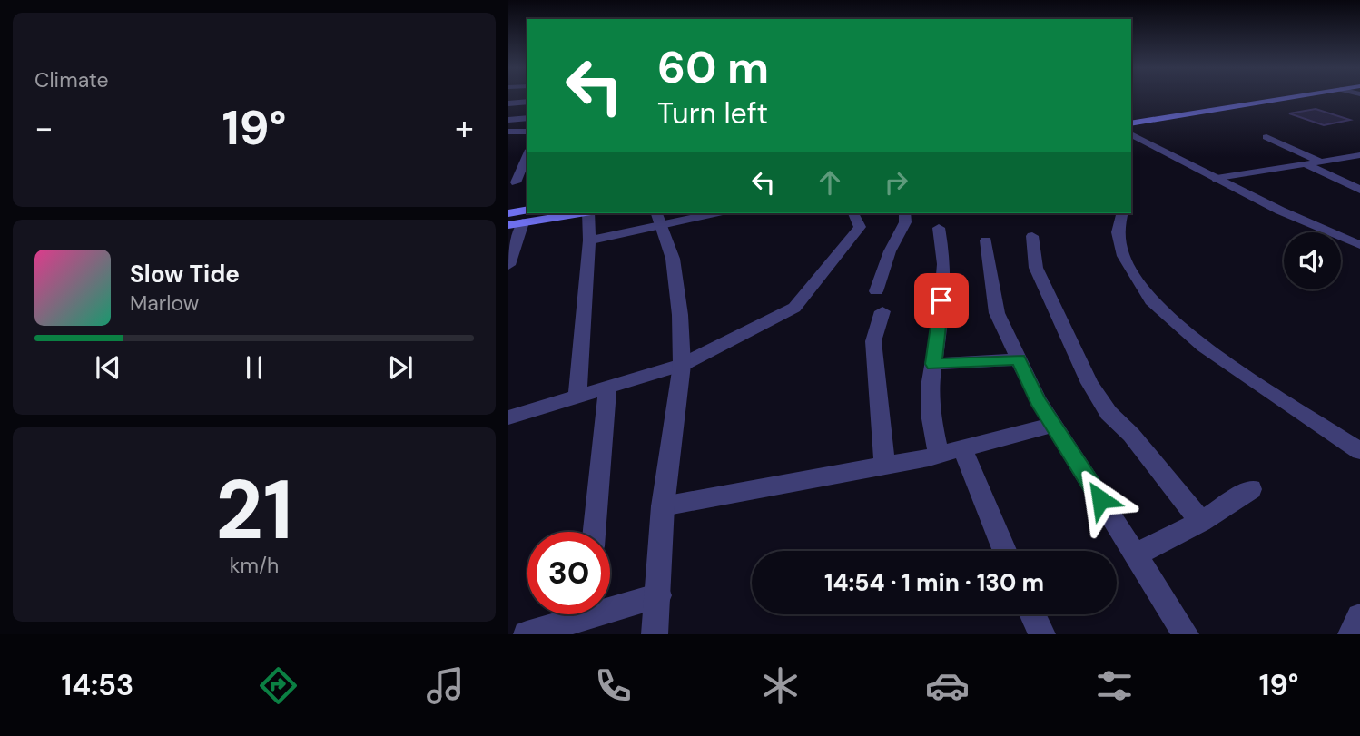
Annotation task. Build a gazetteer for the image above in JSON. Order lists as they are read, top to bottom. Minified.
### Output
{"page":{"tile":["Climate",["21","km/h"]],"turn":["60 m","Turn left"],"heat":["−","19°","+"],"song":["Slow Tide","Marlow"],"limit":"30","trip":"14:54 · 1 min · 130 m","tabs":["14:53","19°"]}}
